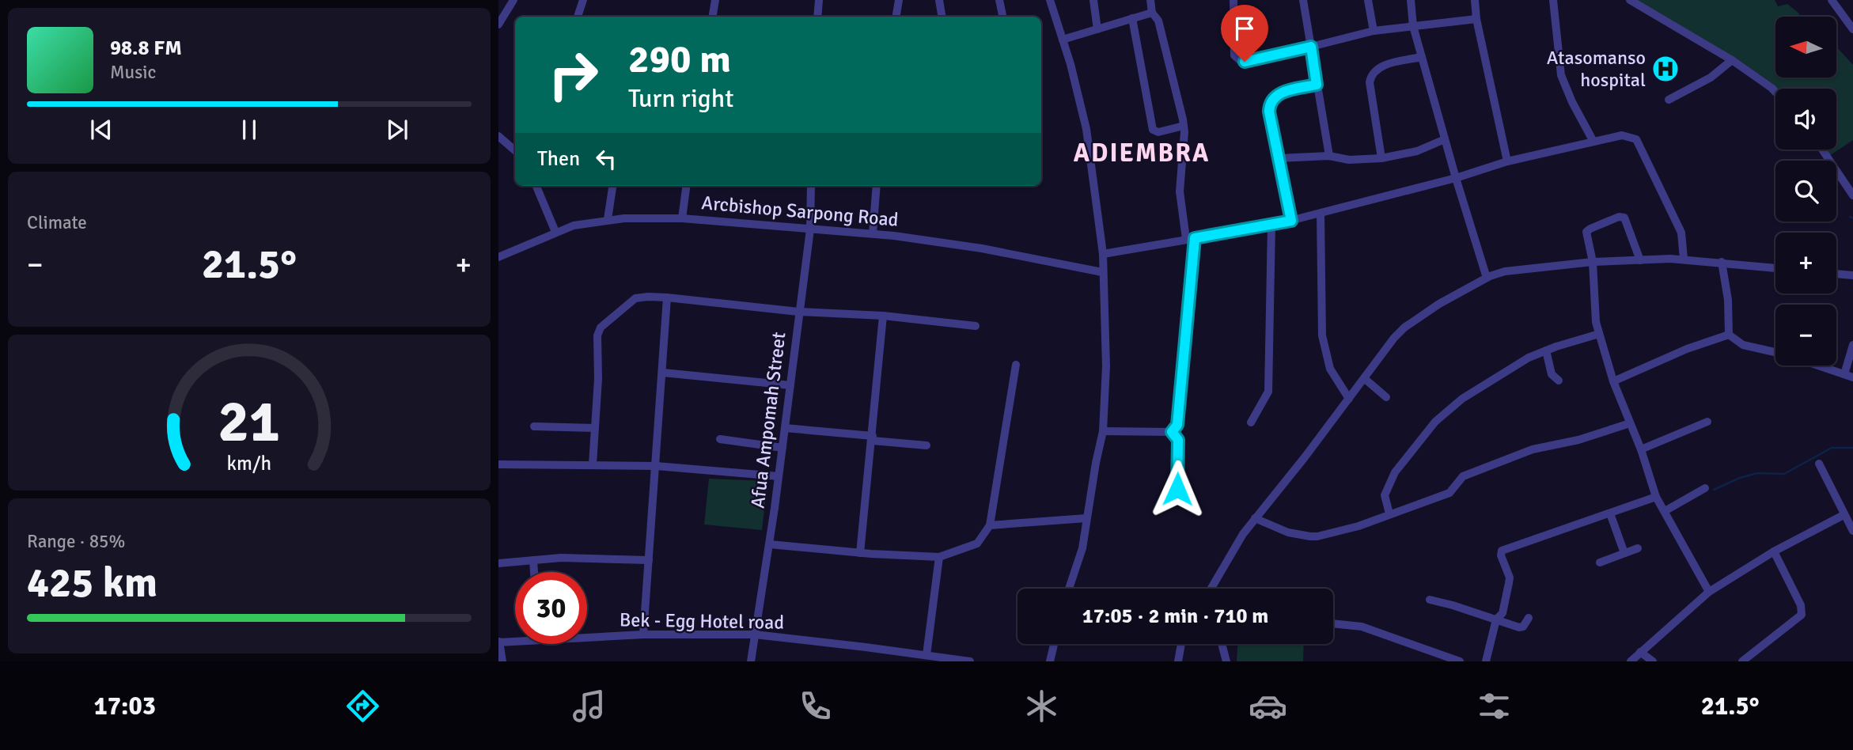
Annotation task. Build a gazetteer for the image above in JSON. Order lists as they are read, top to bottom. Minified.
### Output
{"streets":{"street":["Arcbishop Sarpong Road","Afua Ampomah Street","Bek - Egg Hotel road"]},"crossings":[["Arcbishop Sarpong Road","Afua Ampomah Street"],["Afua Ampomah Street","Bek - Egg Hotel road"]],"districts":["ADIEMBRA"],"places":{"hospital":["Atasomanso hospital"]},"north":"left","page":{"map_buttons":["+","−"],"turn":["290 m","Turn right"],"song":["98.8 FM","Music"],"then":"Then","tile":["Climate",["Range · 85%","425 km"]],"heat":["−","21.5°","+"],"limit":"30","trip":"17:05 · 2 min · 710 m","tabs":["17:03","21.5°"],"gauge":["21","km/h"]}}
